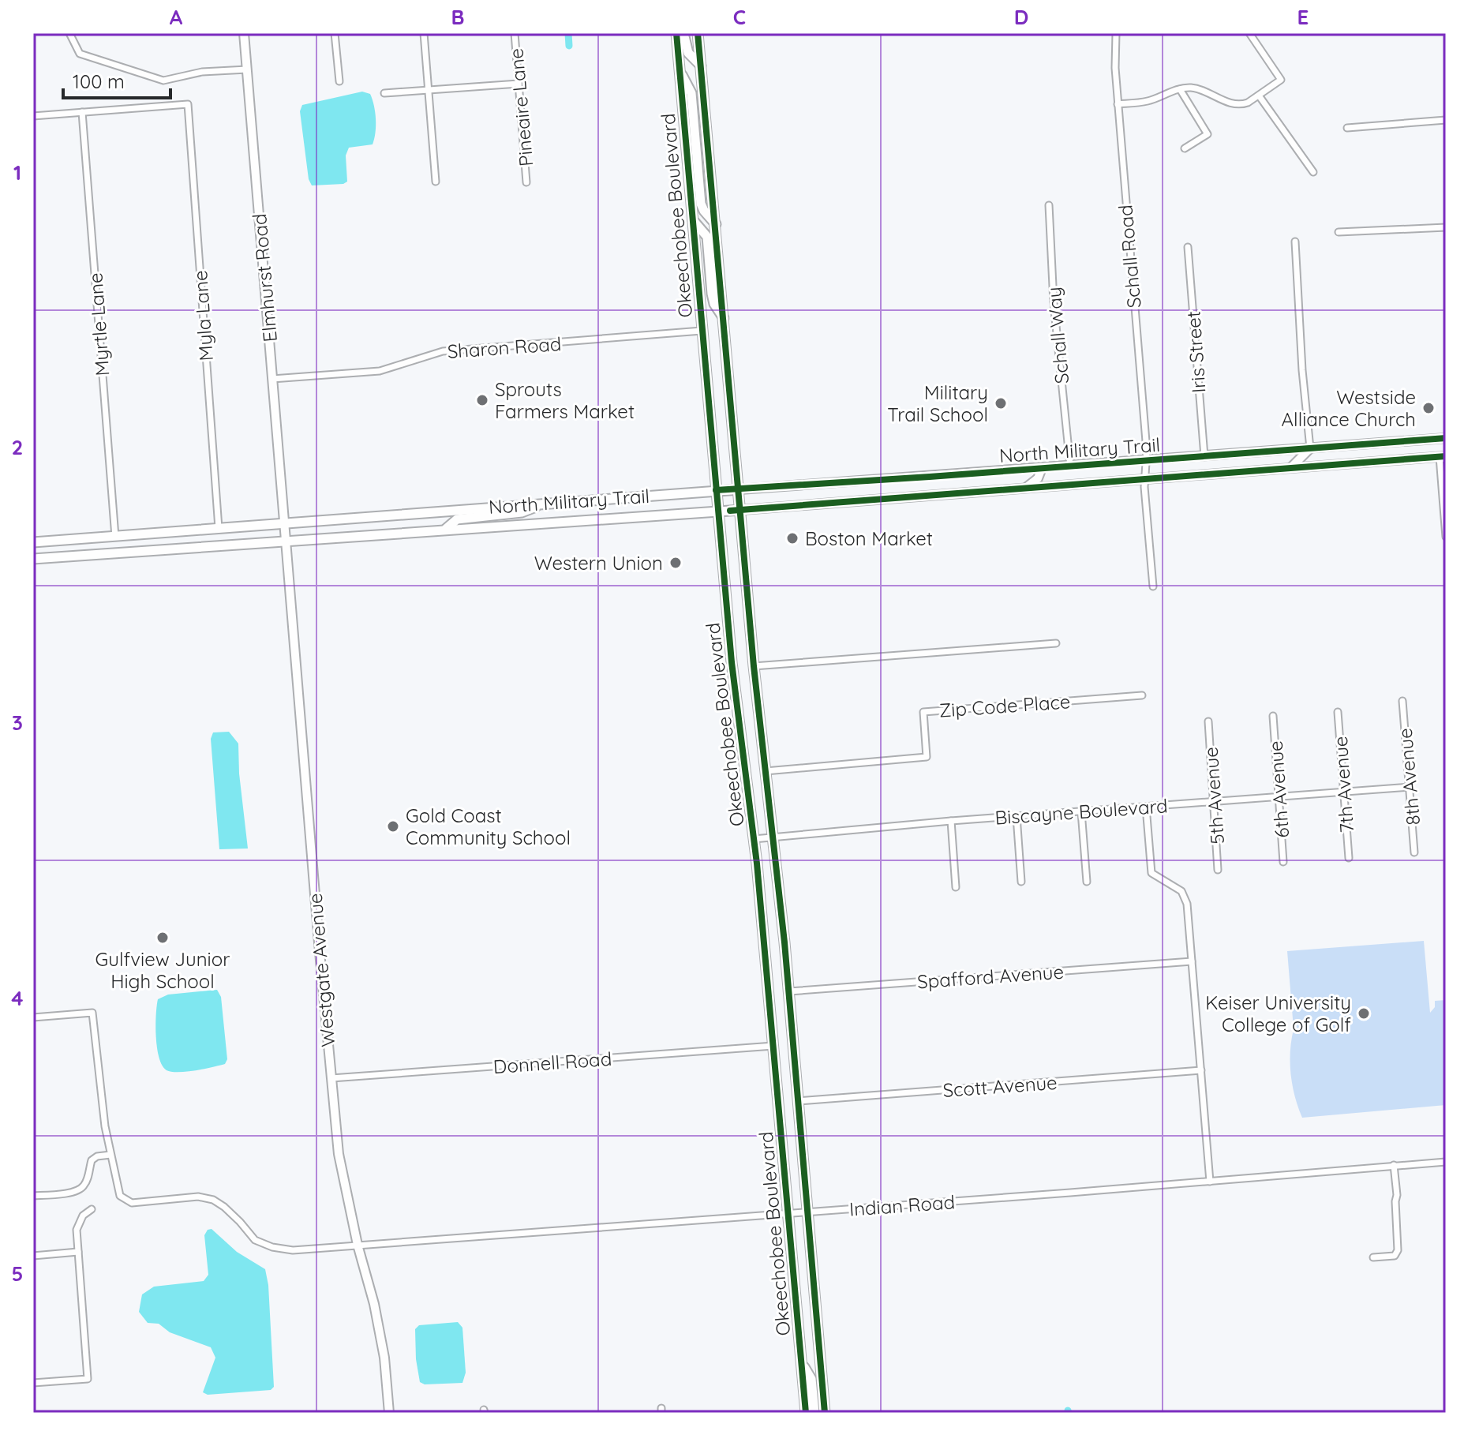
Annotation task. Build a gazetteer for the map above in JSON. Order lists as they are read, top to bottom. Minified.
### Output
{"streets":{"main road":["Okeechobee Boulevard","Elmhurst Road","North Military Trail","Westgate Avenue"],"street":["Pineaire Lane","Schall Road","Myla Lane","Myrtle Lane","Schall Way","Sharon Road","Iris Street","Zip Code Place","8th Avenue","7th Avenue","6th Avenue","5th Avenue","Biscayne Boulevard","Spafford Avenue","Donnell Road","Scott Avenue","Indian Road"]},"crossings":[["Okeechobee Boulevard","Sharon Road"],["Okeechobee Boulevard","North Military Trail"],["Okeechobee Boulevard","Zip Code Place"],["Okeechobee Boulevard","Biscayne Boulevard"],["Okeechobee Boulevard","Spafford Avenue"],["Okeechobee Boulevard","Donnell Road"],["Okeechobee Boulevard","Scott Avenue"],["Okeechobee Boulevard","Indian Road"],["Schall Road","North Military Trail"],["Elmhurst Road","Sharon Road"],["Elmhurst Road","North Military Trail"],["Elmhurst Road","Westgate Avenue"],["Myla Lane","Myrtle Lane"],["Myla Lane","North Military Trail"],["Myrtle Lane","North Military Trail"],["Schall Way","North Military Trail"],["Iris Street","North Military Trail"],["North Military Trail","Westgate Avenue"],["8th Avenue","Biscayne Boulevard"],["7th Avenue","Biscayne Boulevard"],["6th Avenue","Biscayne Boulevard"],["5th Avenue","Biscayne Boulevard"],["Westgate Avenue","Donnell Road"],["Westgate Avenue","Indian Road"]],"places":["Sprouts Farmers Market","Military Trail School","Westside Alliance Church","Boston Market","Western Union","Gold Coast Community School","Gulfview Junior High School","Keiser University College of Golf"],"scale_bar":"100 m","grid":{"columns":["A","B","C","D","E"],"rows":["1","2","3","4","5"]}}
